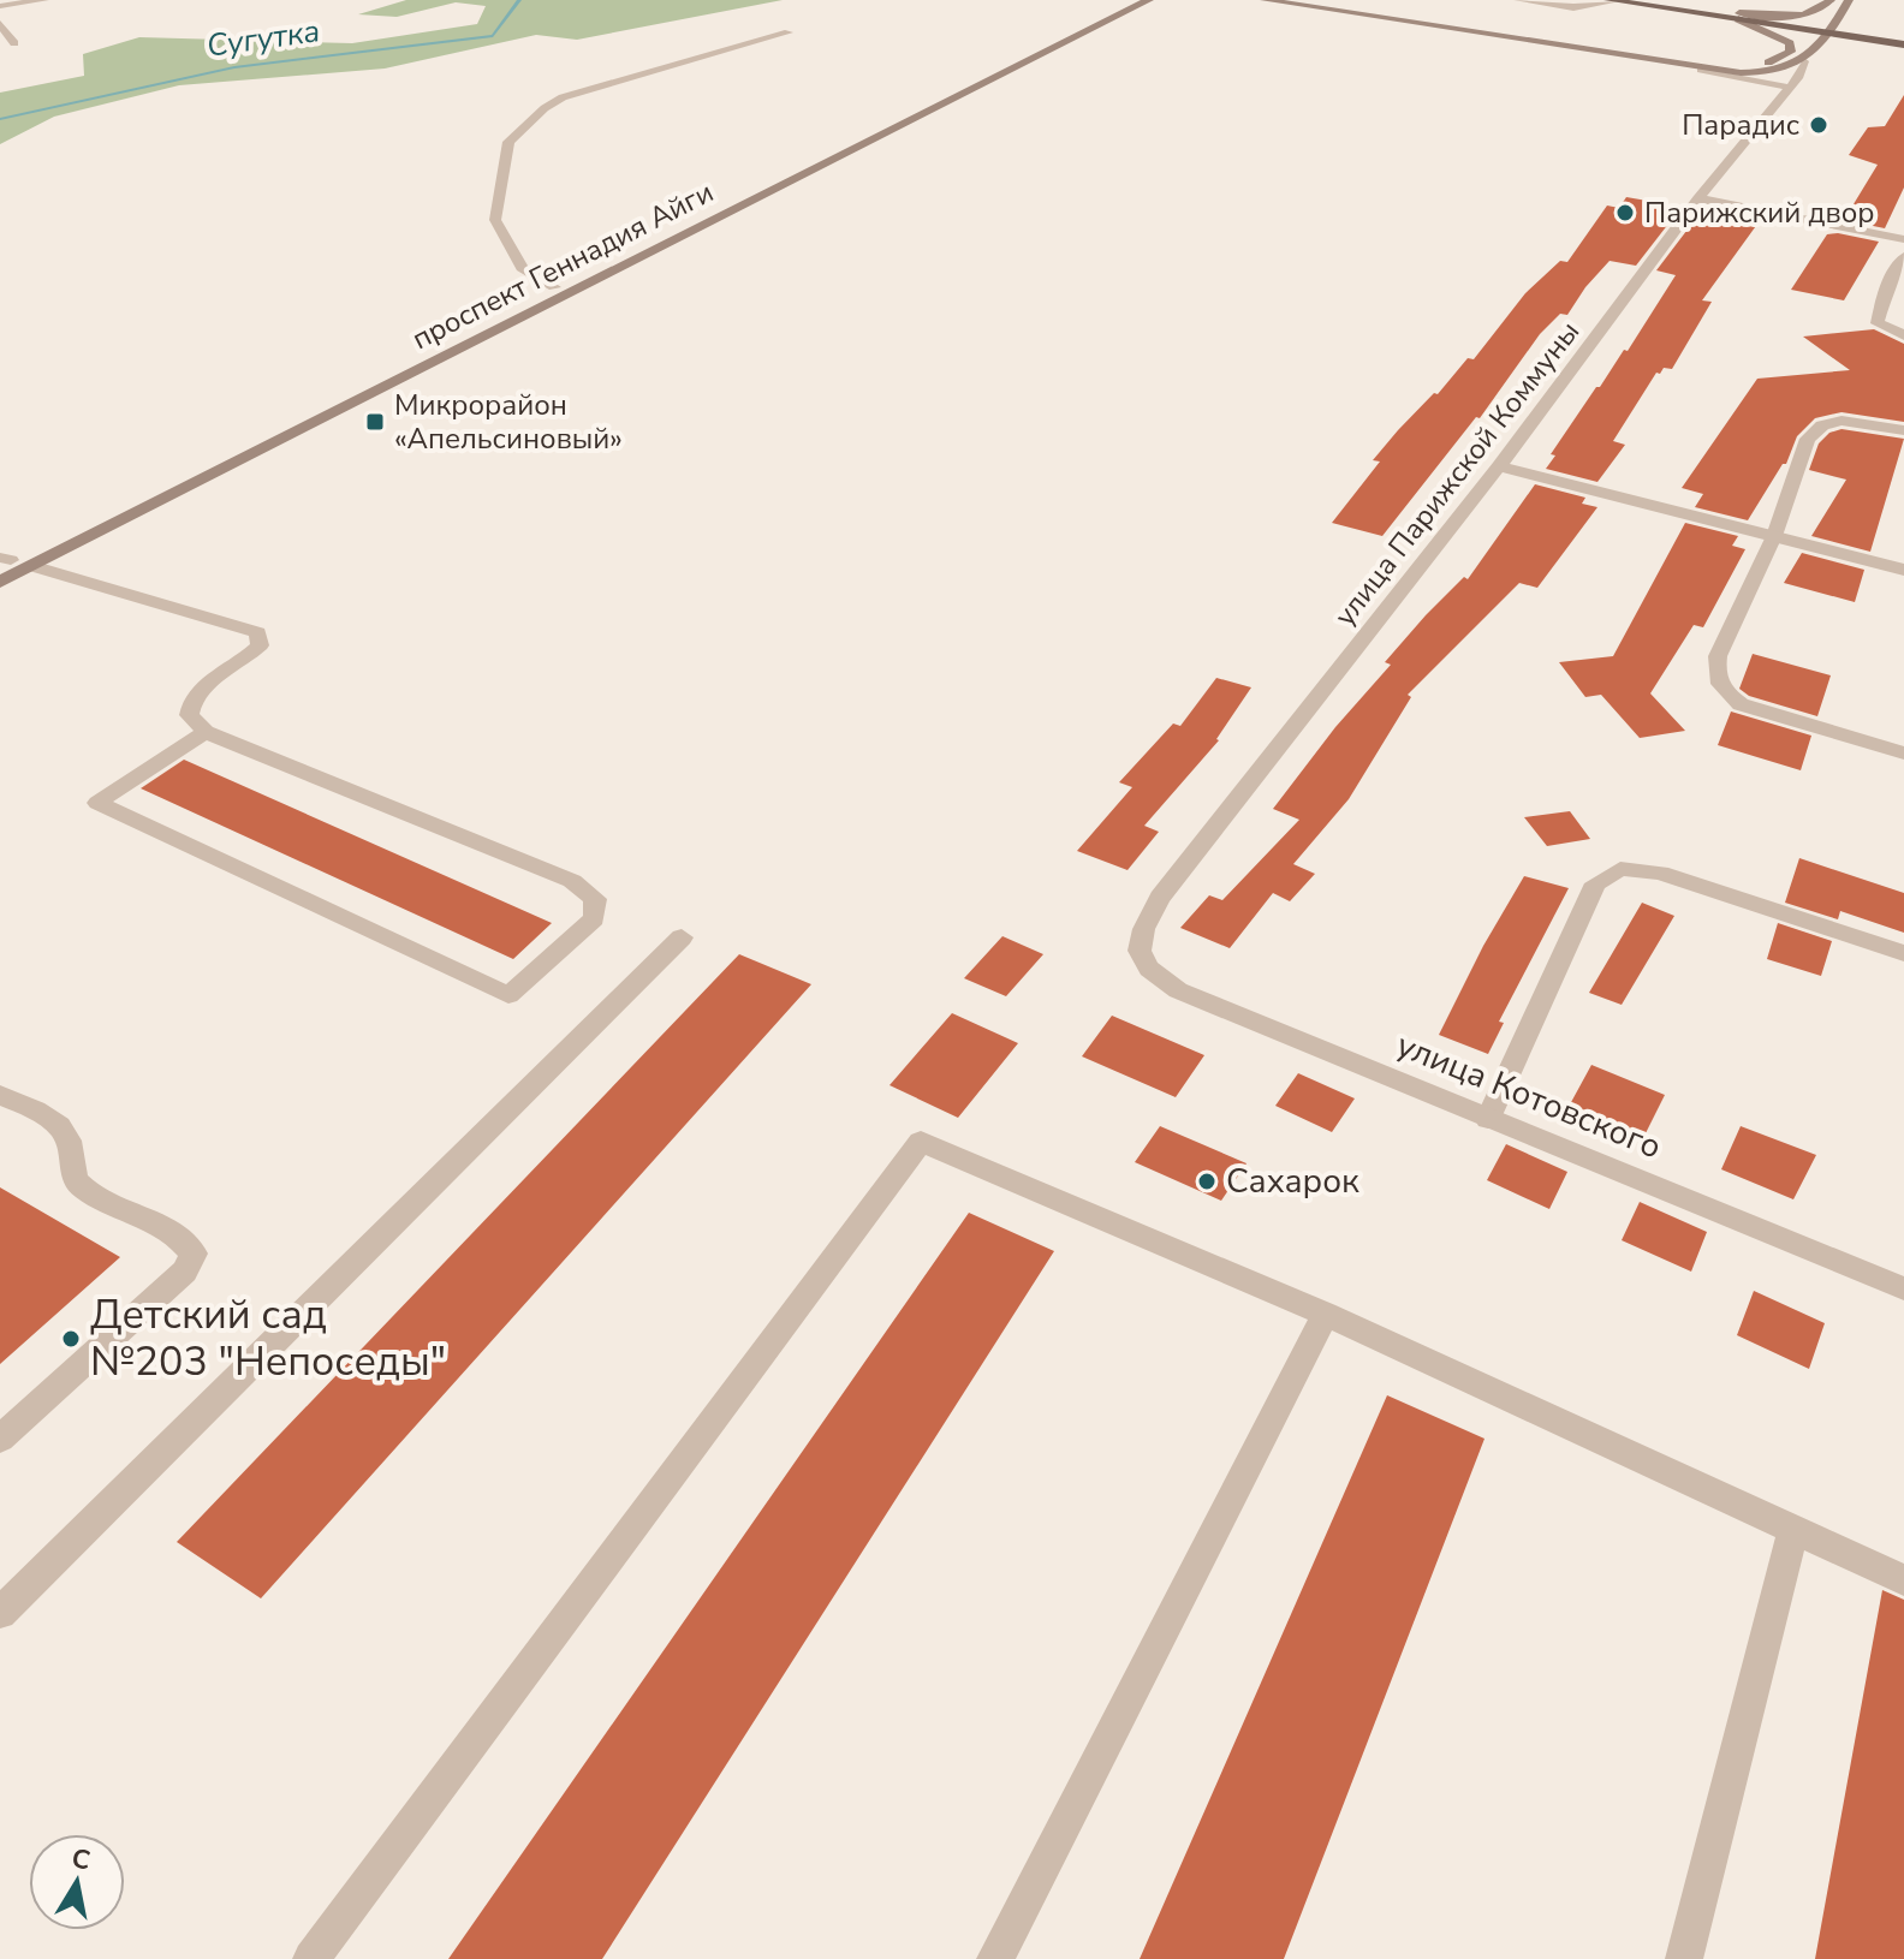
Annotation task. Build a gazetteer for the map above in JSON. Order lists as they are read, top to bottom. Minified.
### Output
{"streets":{"main road":["проспект Геннадия Айги","улица Парижской Коммуны"],"street":["улица Котовского"]},"crossings":[["улица Парижской Коммуны","улица Котовского"]],"water":["Сугутка"],"places":{"other":["Парадис","Парижский двор","Сахарок","Детский сад №203 \"Непоседы\""],"transit":["Микрорайон «Апельсиновый»"]},"north":"top"}
